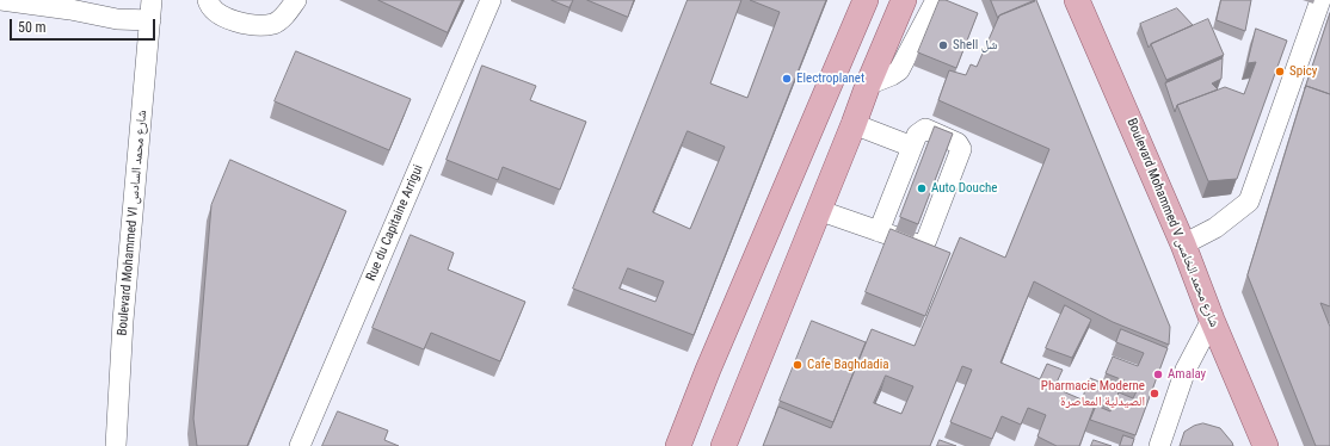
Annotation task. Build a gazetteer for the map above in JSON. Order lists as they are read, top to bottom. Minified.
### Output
{"streets":{"main road":["Boulevard Mohammed V شارع محمد الخامس"],"street":["Boulevard Mohammed VI شارع محمد السادس","Rue du Capitaine Arrigui"]},"places":["Shell شل","Spicy","Electroplanet","Auto Douche","Cafe Baghdadia","Amalay","Pharmacie Moderne الصيدلية المعاصرة"],"scale_bar":"50 m"}
